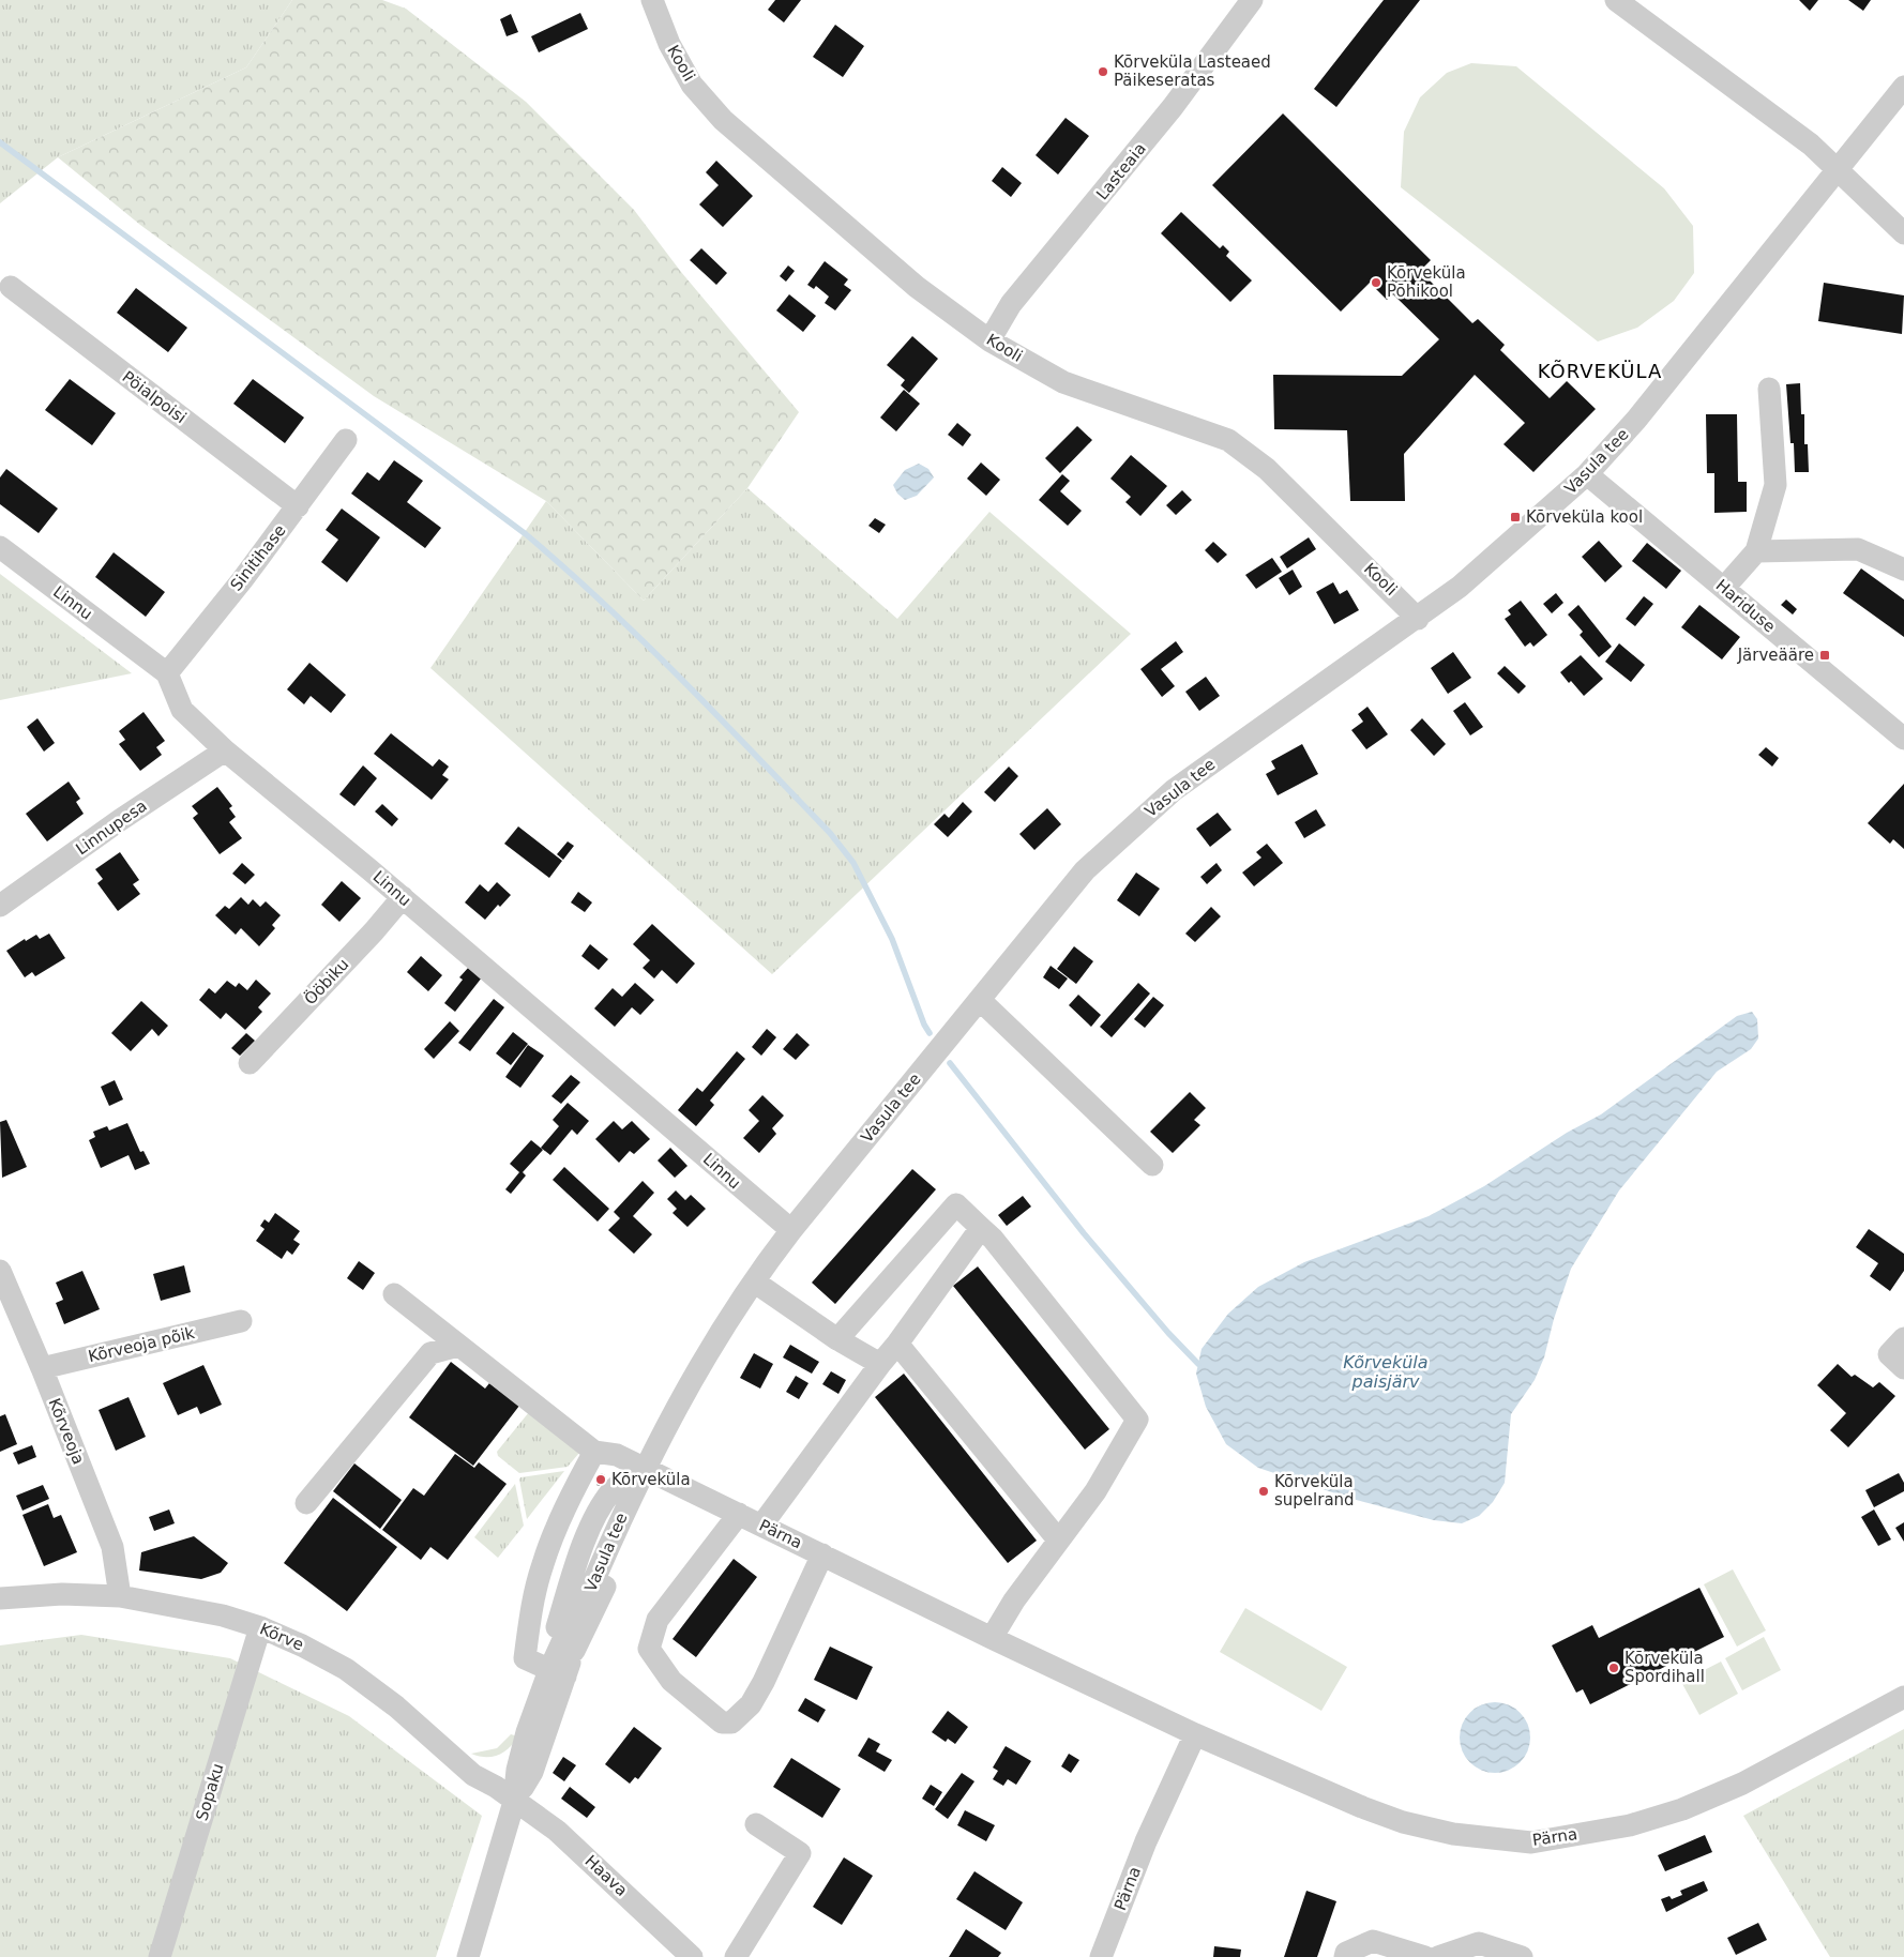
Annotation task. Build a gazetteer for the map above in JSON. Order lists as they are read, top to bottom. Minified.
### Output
{"streets":{"street":["Kooli","Lasteaia","Pöialpoisi","Vasula tee","Sinitihase","Linnu","Hariduse","Linnupesa","Ööbiku","Kõrveoja põik","Kõrveoja","Pärna","Kõrve","Sopaku","Haava"]},"crossings":[["Kooli","Lasteaia"],["Kooli","Vasula tee"],["Pöialpoisi","Sinitihase"],["Vasula tee","Linnu"],["Vasula tee","Hariduse"],["Vasula tee","Pärna"],["Vasula tee","Kõrve"],["Vasula tee","Haava"],["Sinitihase","Linnu"],["Linnu","Linnupesa"],["Linnu","Ööbiku"],["Kõrveoja põik","Kõrveoja"],["Kõrveoja","Kõrve"],["Kõrve","Sopaku"],["Kõrve","Haava"]],"districts":["KÕRVEKÜLA"],"water":["Kõrveküla paisjärv"],"places":{"other":["Kõrveküla Lasteaed Päikeseratas","Kõrveküla Põhikool","Kõrveküla","Kõrveküla supelrand","Kõrveküla Spordihall"],"transit":["Kõrveküla kool","Järveääre"]}}
